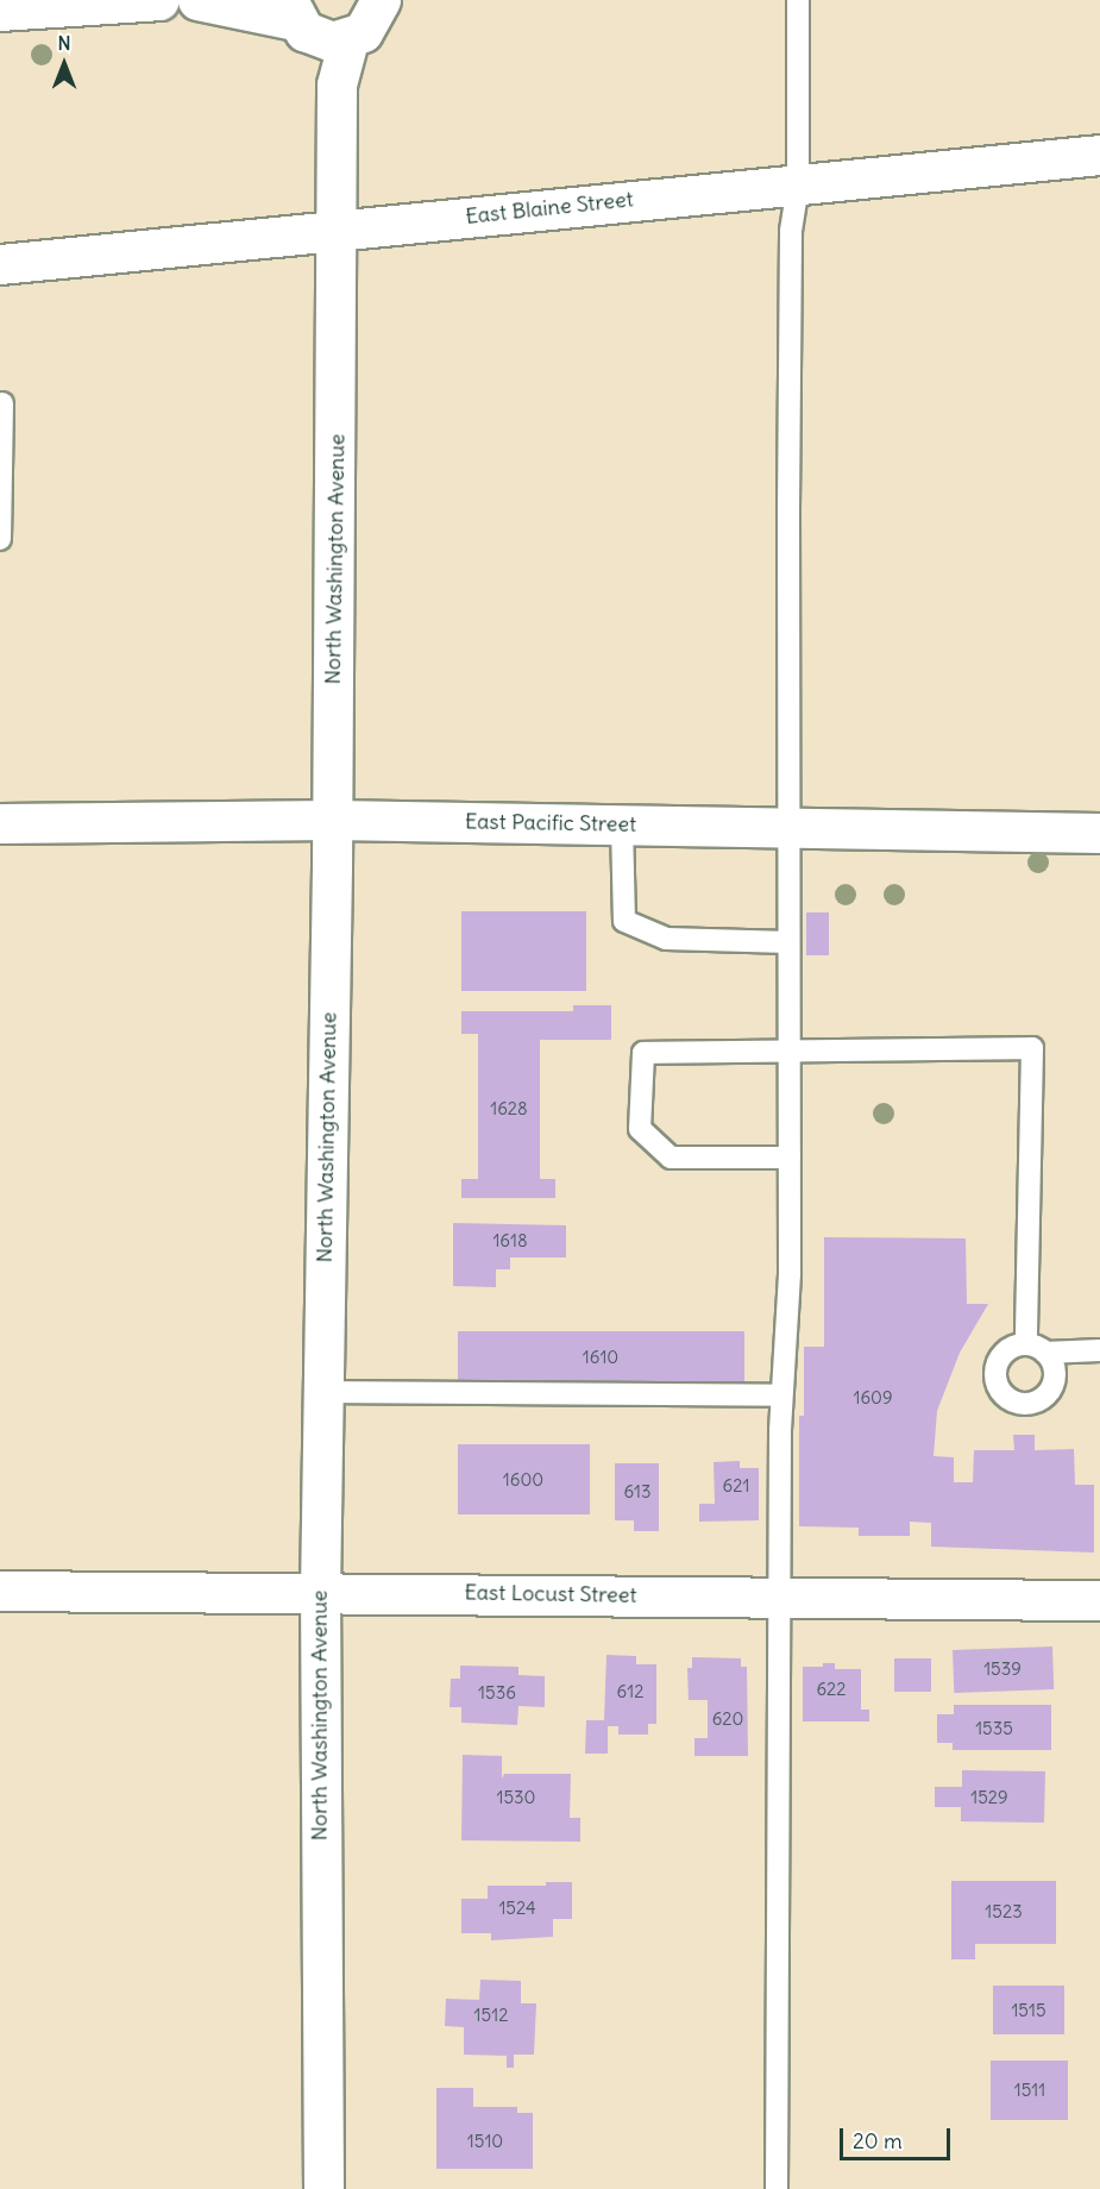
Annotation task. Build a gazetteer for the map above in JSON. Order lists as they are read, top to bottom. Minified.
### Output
{"streets":{"street":["East Blaine Street","North Washington Avenue","East Pacific Street","East Locust Street"]},"crossings":[["East Blaine Street","North Washington Avenue"],["North Washington Avenue","East Pacific Street"],["North Washington Avenue","East Locust Street"]],"house_numbers":["1628","1618","1610","1609","1600","621","613","1539","622","612","1536","620","1535","1530","1529","1524","1523","1515","1512","1511","1510"],"scale_bar":"20 m","north":"top"}
